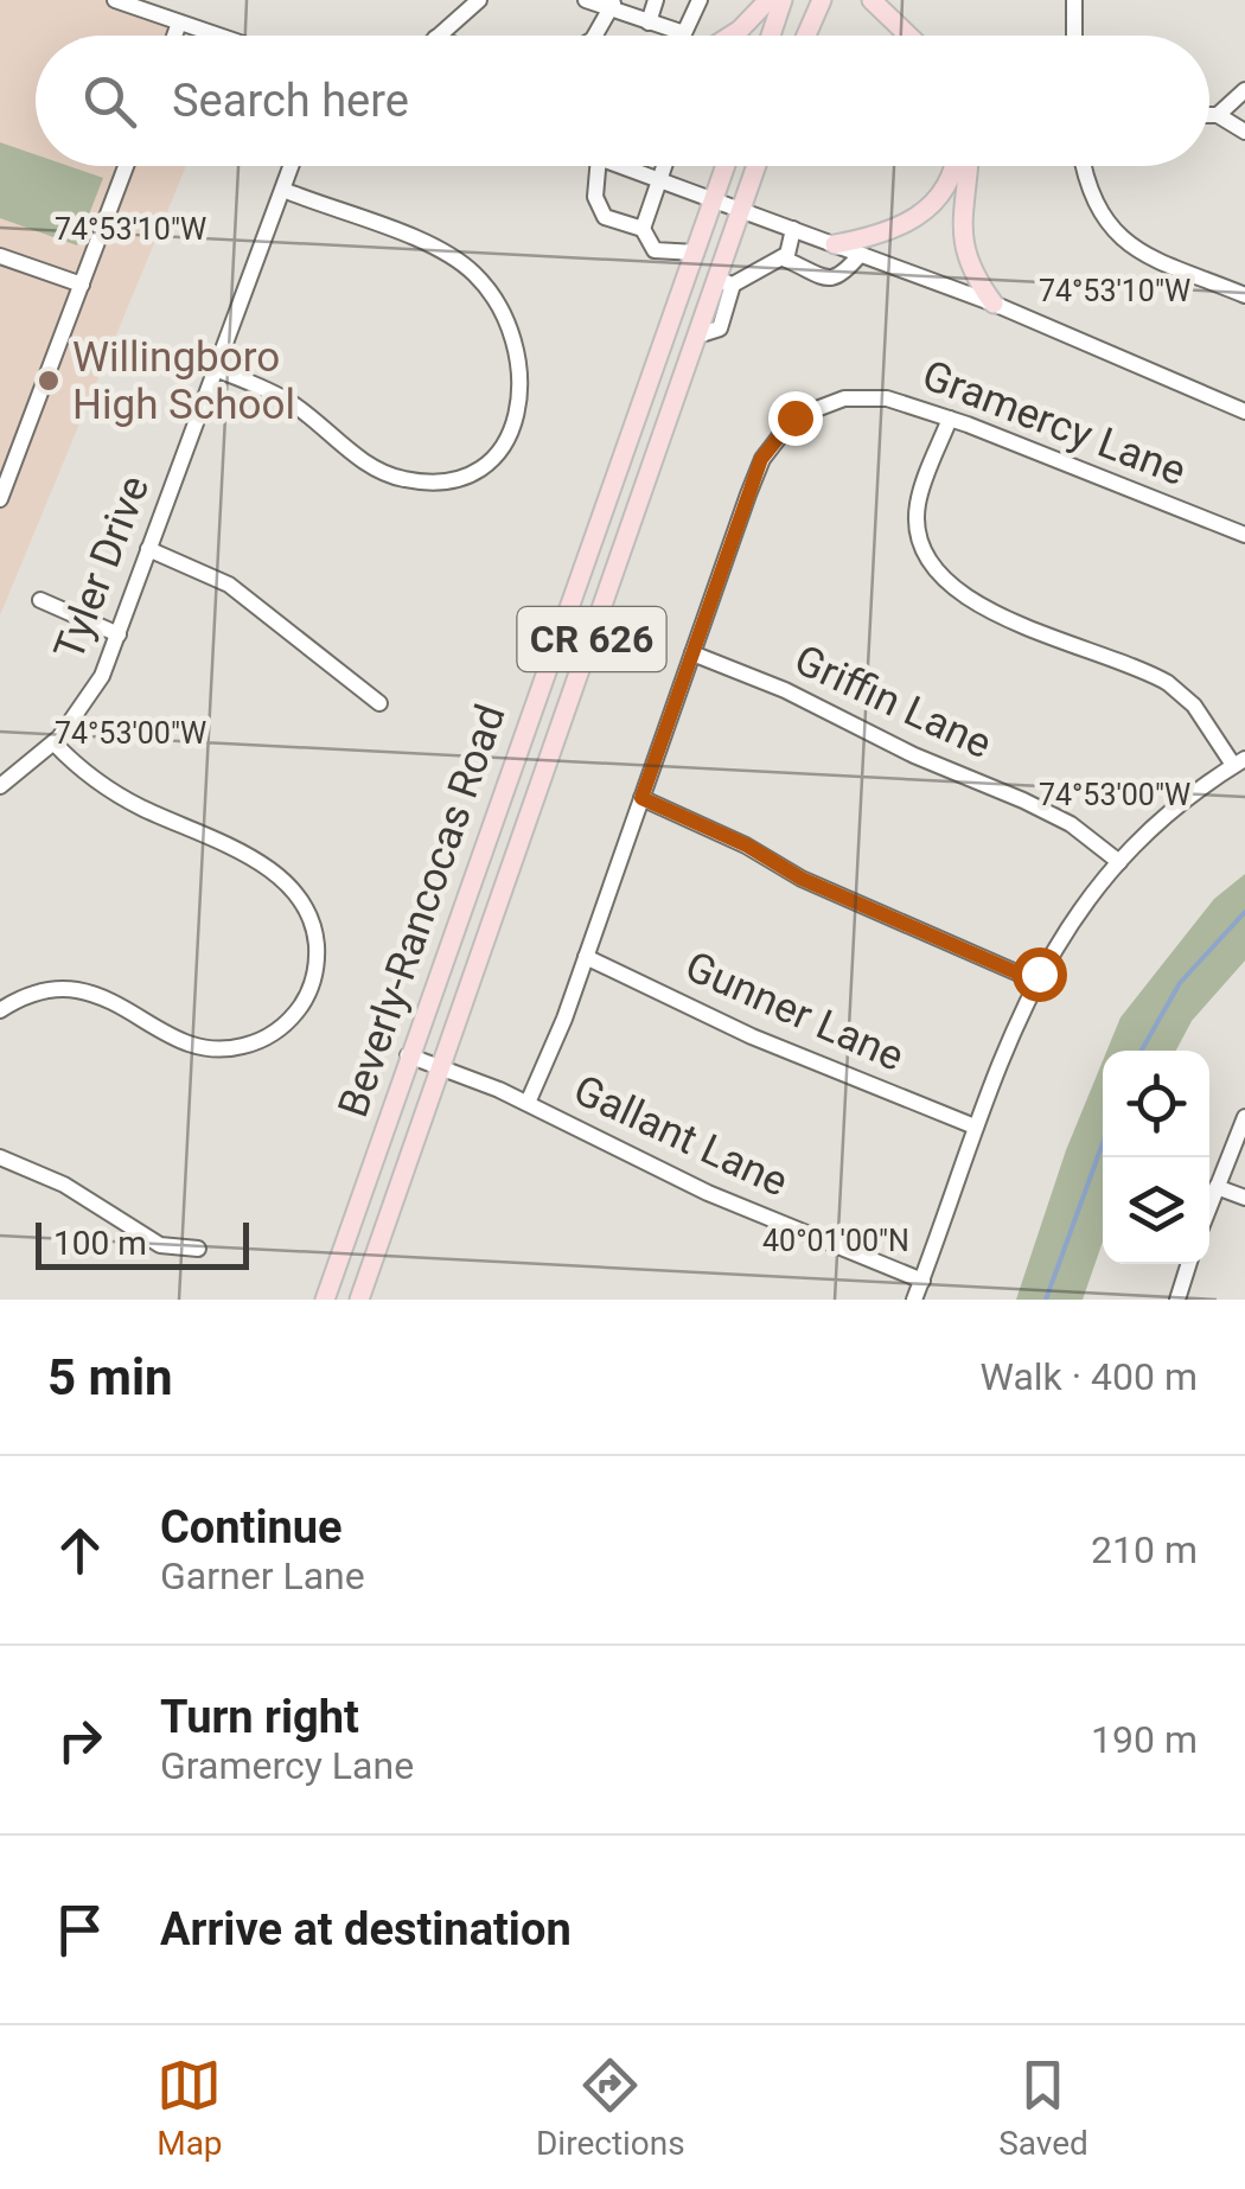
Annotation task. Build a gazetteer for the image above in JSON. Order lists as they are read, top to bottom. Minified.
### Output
{"streets":{"main road":["CR 626","Beverly-Rancocas Road"],"street":["Gramercy Lane","Tyler Drive","Griffin Lane","Gunner Lane","Gallant Lane"]},"crossings":[["Gramercy Lane","Griffin Lane"],["Gramercy Lane","Gunner Lane"],["Gramercy Lane","Gallant Lane"],["Beverly-Rancocas Road","Gallant Lane"]],"places":["Willingboro High School"],"scale_bar":"100 m","page":{"search":"Search here","scale":"100 m","heading":["5 min","Walk · 400 m"],"list":[["Continue","Garner Lane","210 m"],["Turn right","Gramercy Lane","190 m"],"Arrive at destination"],"nav":["Map","Directions","Saved"]},"coordinates":["74°53'10\"W","74°53'00\"W","40°01'00\"N"]}
